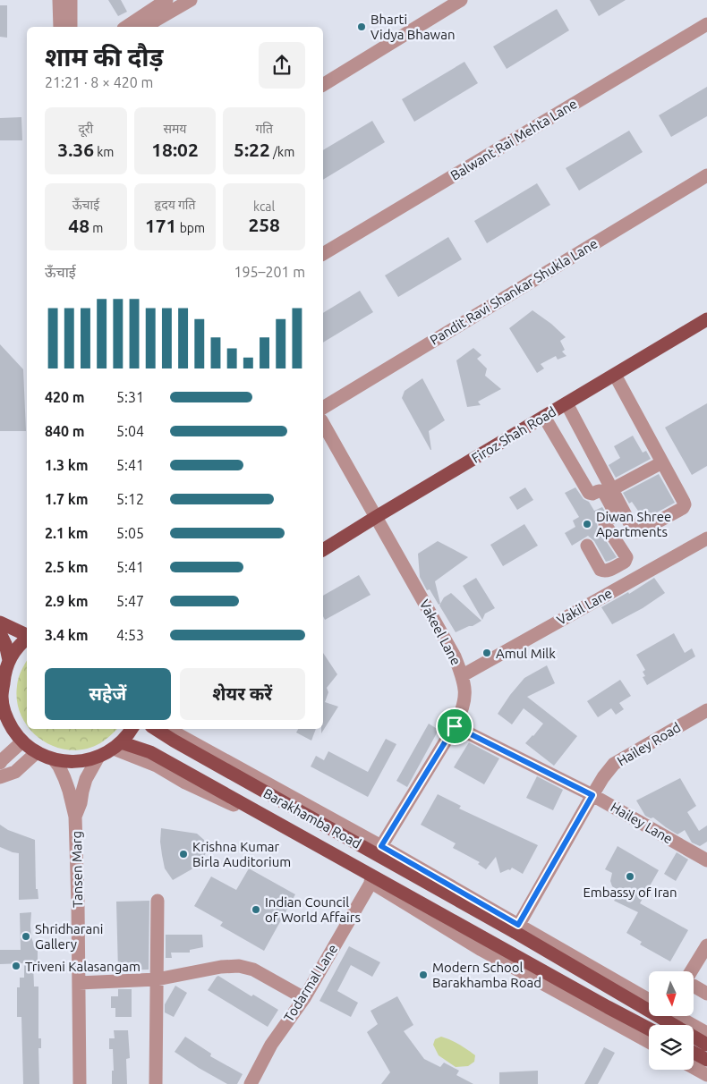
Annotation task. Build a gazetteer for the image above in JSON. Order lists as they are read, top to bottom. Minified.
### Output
{"streets":{"main road":["Firoz Shah Road","Barakhamba Road"],"street":["Balwant Rai Mehta Lane","Pandit Ravi Shankar Shukla Lane","Vakil Lane","Vakeel Lane","Hailey Road","Hailey Lane","Tansen Marg","Todarmal Lane"]},"crossings":[["Firoz Shah Road","Vakeel Lane"],["Vakil Lane","Vakeel Lane"],["Vakeel Lane","Hailey Lane"],["Hailey Road","Barakhamba Road"],["Hailey Road","Hailey Lane"]],"places":["Bharti Vidya Bhawan","Diwan Shree Apartments","Amul Milk","Krishna Kumar Birla Auditorium","Embassy of Iran","Indian Council of World Affairs","Shridharani Gallery","Triveni Kalasangam","Modern School Barakhamba Road"],"north":"bottom","page":{"heading":["शाम की दौड़","21:21 · 8 × 420 m"],"stats":[["दूरी","3.36 km"],["समय","18:02"],["गति","5:22 /km"],["ऊँचाई","48 m"],["हृदय गति","171 bpm"],["kcal","258"]],"chart":["ऊँचाई","195–201 m"],"list":[{"name":"420 m","note":"5:31"},{"name":"840 m","note":"5:04"},{"name":"1.3 km","note":"5:41"},{"name":"1.7 km","note":"5:12"},{"name":"2.1 km","note":"5:05"},{"name":"2.5 km","note":"5:41"},{"name":"2.9 km","note":"5:47"},{"name":"3.4 km","note":"4:53"}],"buttons":["सहेजें","शेयर करें"]}}
